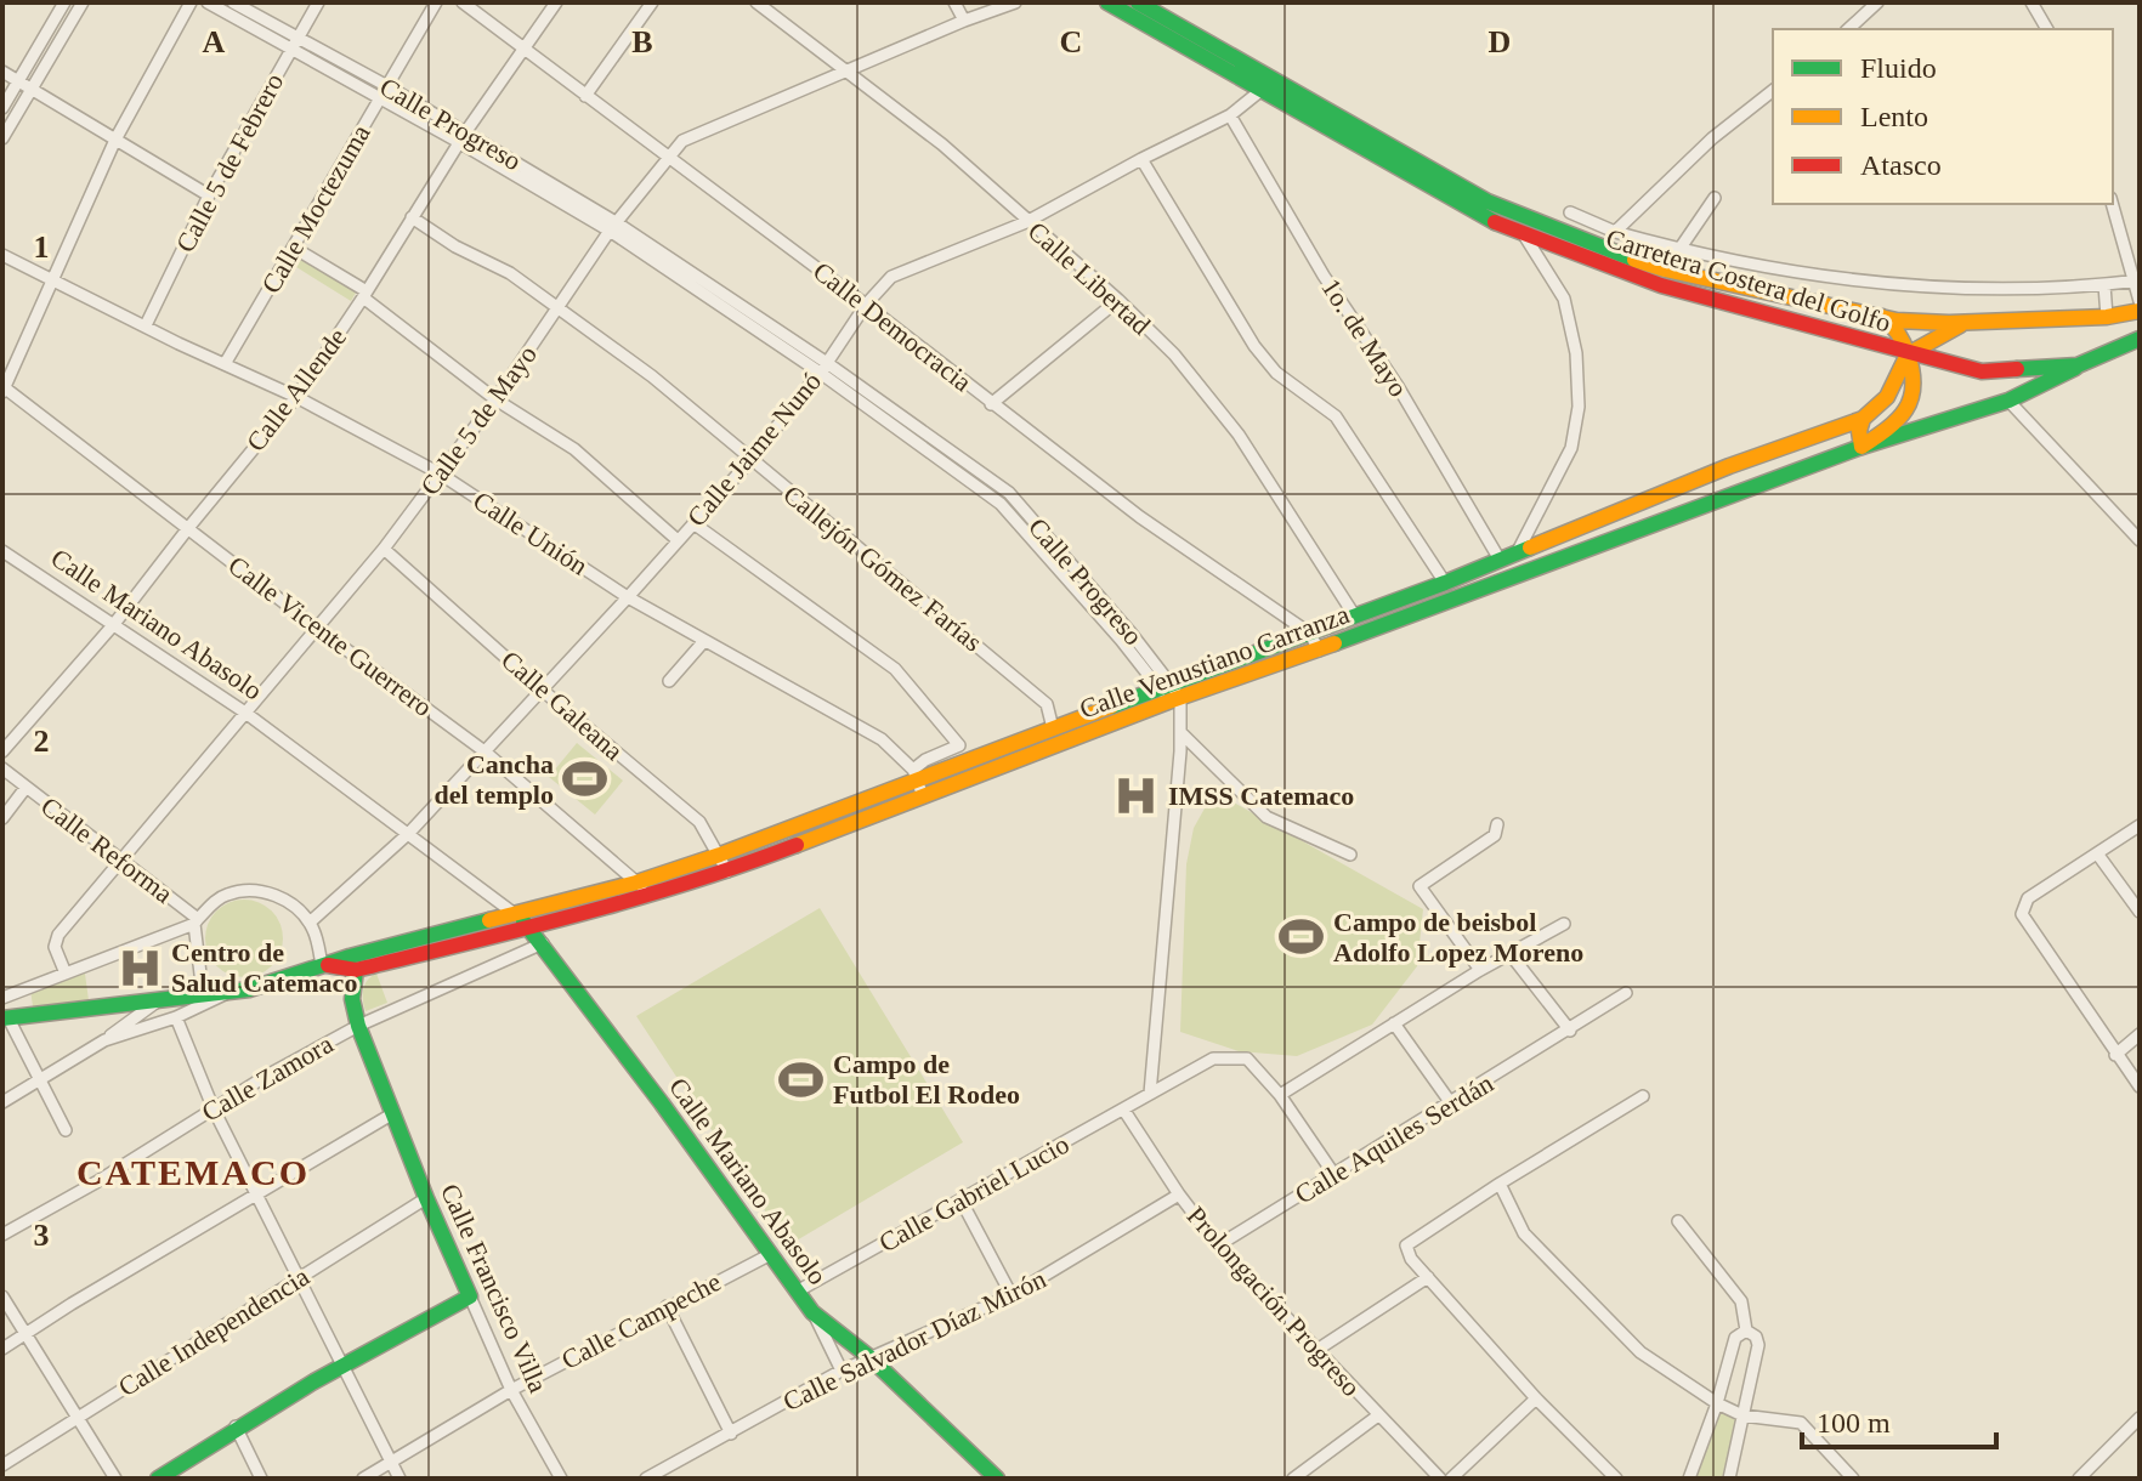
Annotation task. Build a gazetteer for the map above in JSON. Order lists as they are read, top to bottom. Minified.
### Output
{"streets":{"main road":["Carretera Costera del Golfo","Calle Mariano Abasolo","Calle Venustiano Carranza","Calle Francisco Villa"],"street":["Calle Progreso","Calle 5 de Febrero","Calle Moctezuma","Calle Libertad","Calle Democracia","1o. de Mayo","Calle Allende","Calle 5 de Mayo","Calle Jaime Nunó","Calle Unión","Callejón Gómez Farías","Calle Vicente Guerrero","Calle Galeana","Calle Reforma","Calle Zamora","Calle Aquiles Serdán","Calle Gabriel Lucio","Prolongación Progreso","Calle Campeche","Calle Independencia","Calle Salvador Díaz Mirón"]},"crossings":[["Calle Progreso","Calle 5 de Febrero"],["Calle Progreso","Calle Moctezuma"],["Calle Progreso","Calle Allende"],["Calle Progreso","Calle 5 de Mayo"],["Calle Progreso","Calle Jaime Nunó"],["Calle Progreso","Calle Venustiano Carranza"],["Calle 5 de Febrero","Calle Unión"],["Calle Moctezuma","Calle Unión"],["Calle Libertad","Calle 5 de Mayo"],["Calle Libertad","Calle Jaime Nunó"],["Calle Libertad","Calle Venustiano Carranza"],["Carretera Costera del Golfo","Calle Jaime Nunó"],["Carretera Costera del Golfo","Calle Venustiano Carranza"],["Calle Democracia","Calle Allende"],["Calle Democracia","Calle 5 de Mayo"],["Calle Democracia","Calle Jaime Nunó"],["Calle Democracia","Calle Venustiano Carranza"],["1o. de Mayo","Calle Jaime Nunó"],["1o. de Mayo","Calle Venustiano Carranza"],["Calle Allende","Calle Unión"],["Calle Allende","Callejón Gómez Farías"],["Calle Allende","Calle Mariano Abasolo"],["Calle Allende","Calle Vicente Guerrero"],["Calle 5 de Mayo","Calle Unión"],["Calle 5 de Mayo","Callejón Gómez Farías"],["Calle 5 de Mayo","Calle Mariano Abasolo"],["Calle 5 de Mayo","Calle Vicente Guerrero"],["Calle 5 de Mayo","Calle Galeana"],["Calle 5 de Mayo","Calle Reforma"],["Calle Jaime Nunó","Calle Unión"],["Calle Jaime Nunó","Callejón Gómez Farías"],["Calle Jaime Nunó","Calle Mariano Abasolo"],["Calle Jaime Nunó","Calle Vicente Guerrero"],["Calle Jaime Nunó","Calle Galeana"],["Calle Unión","Calle Venustiano Carranza"],["Callejón Gómez Farías","Calle Venustiano Carranza"],["Calle Mariano Abasolo","Calle Venustiano Carranza"],["Calle Mariano Abasolo","Calle Zamora"],["Calle Mariano Abasolo","Calle Gabriel Lucio"],["Calle Mariano Abasolo","Calle Campeche"],["Calle Mariano Abasolo","Calle Salvador Díaz Mirón"],["Calle Vicente Guerrero","Calle Venustiano Carranza"],["Calle Venustiano Carranza","Calle Galeana"],["Calle Venustiano Carranza","Calle Francisco Villa"],["Calle Zamora","Calle Francisco Villa"],["Calle Aquiles Serdán","Prolongación Progreso"],["Calle Gabriel Lucio","Prolongación Progreso"],["Calle Francisco Villa","Calle Campeche"],["Calle Francisco Villa","Calle Independencia"],["Prolongación Progreso","Calle Salvador Díaz Mirón"]],"districts":["CATEMACO"],"places":{"sports":["Cancha del templo","Campo de beisbol Adolfo Lopez Moreno","Campo de Futbol El Rodeo"],"hospital":["IMSS Catemaco","Centro de Salud Catemaco"]},"legend":["Fluido","Lento","Atasco"],"scale_bar":"100 m","grid":{"columns":["A","B","C","D"],"rows":["1","2","3"]}}
